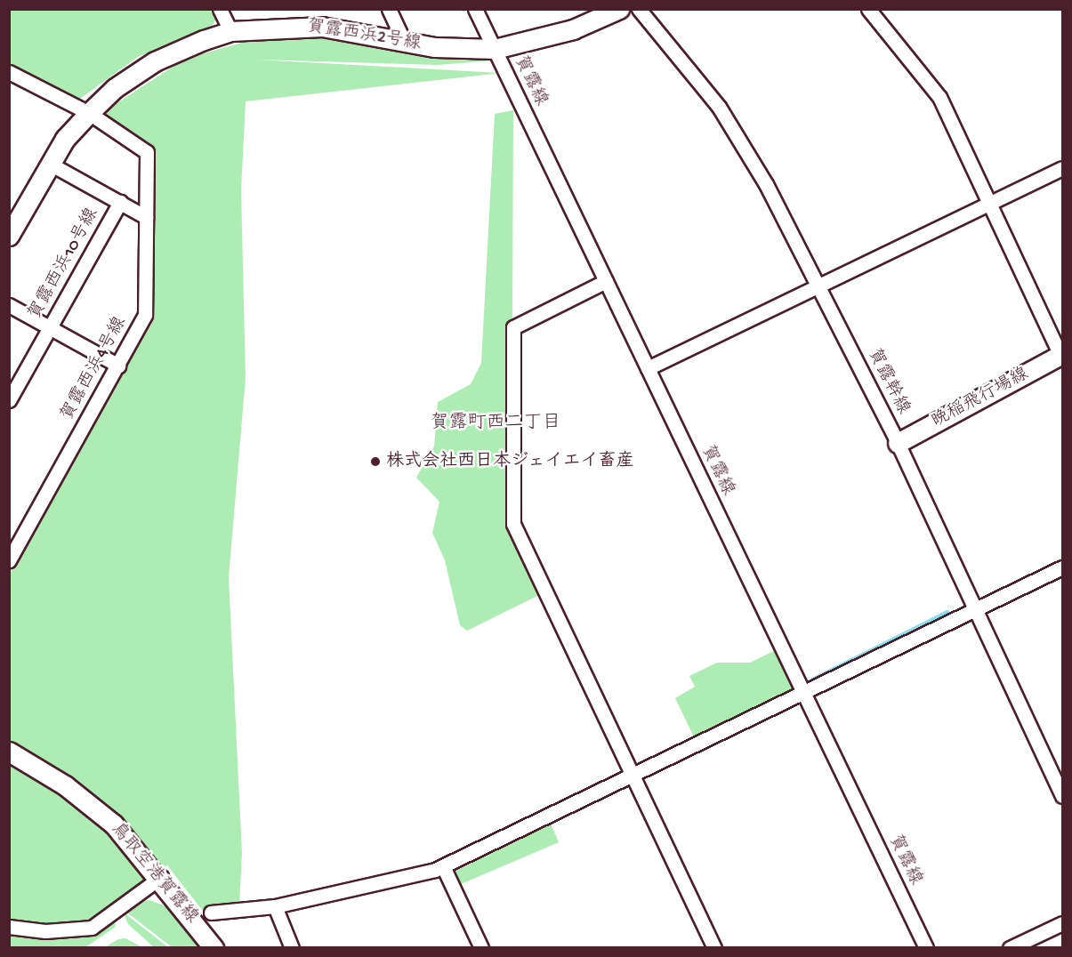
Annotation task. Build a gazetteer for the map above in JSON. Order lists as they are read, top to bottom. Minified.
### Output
{"streets":{"street":["賀露西浜2号線","賀露線","賀露西浜10号線","賀露西浜4号線","賀露幹線","晩稲飛行場線","鳥取空港賀露線"]},"crossings":[["賀露西浜2号線","賀露線"],["賀露西浜2号線","賀露西浜4号線"],["賀露幹線","晩稲飛行場線"]],"districts":["賀露町西二丁目"],"places":["株式会社西日本ジェイエイ畜産"]}
